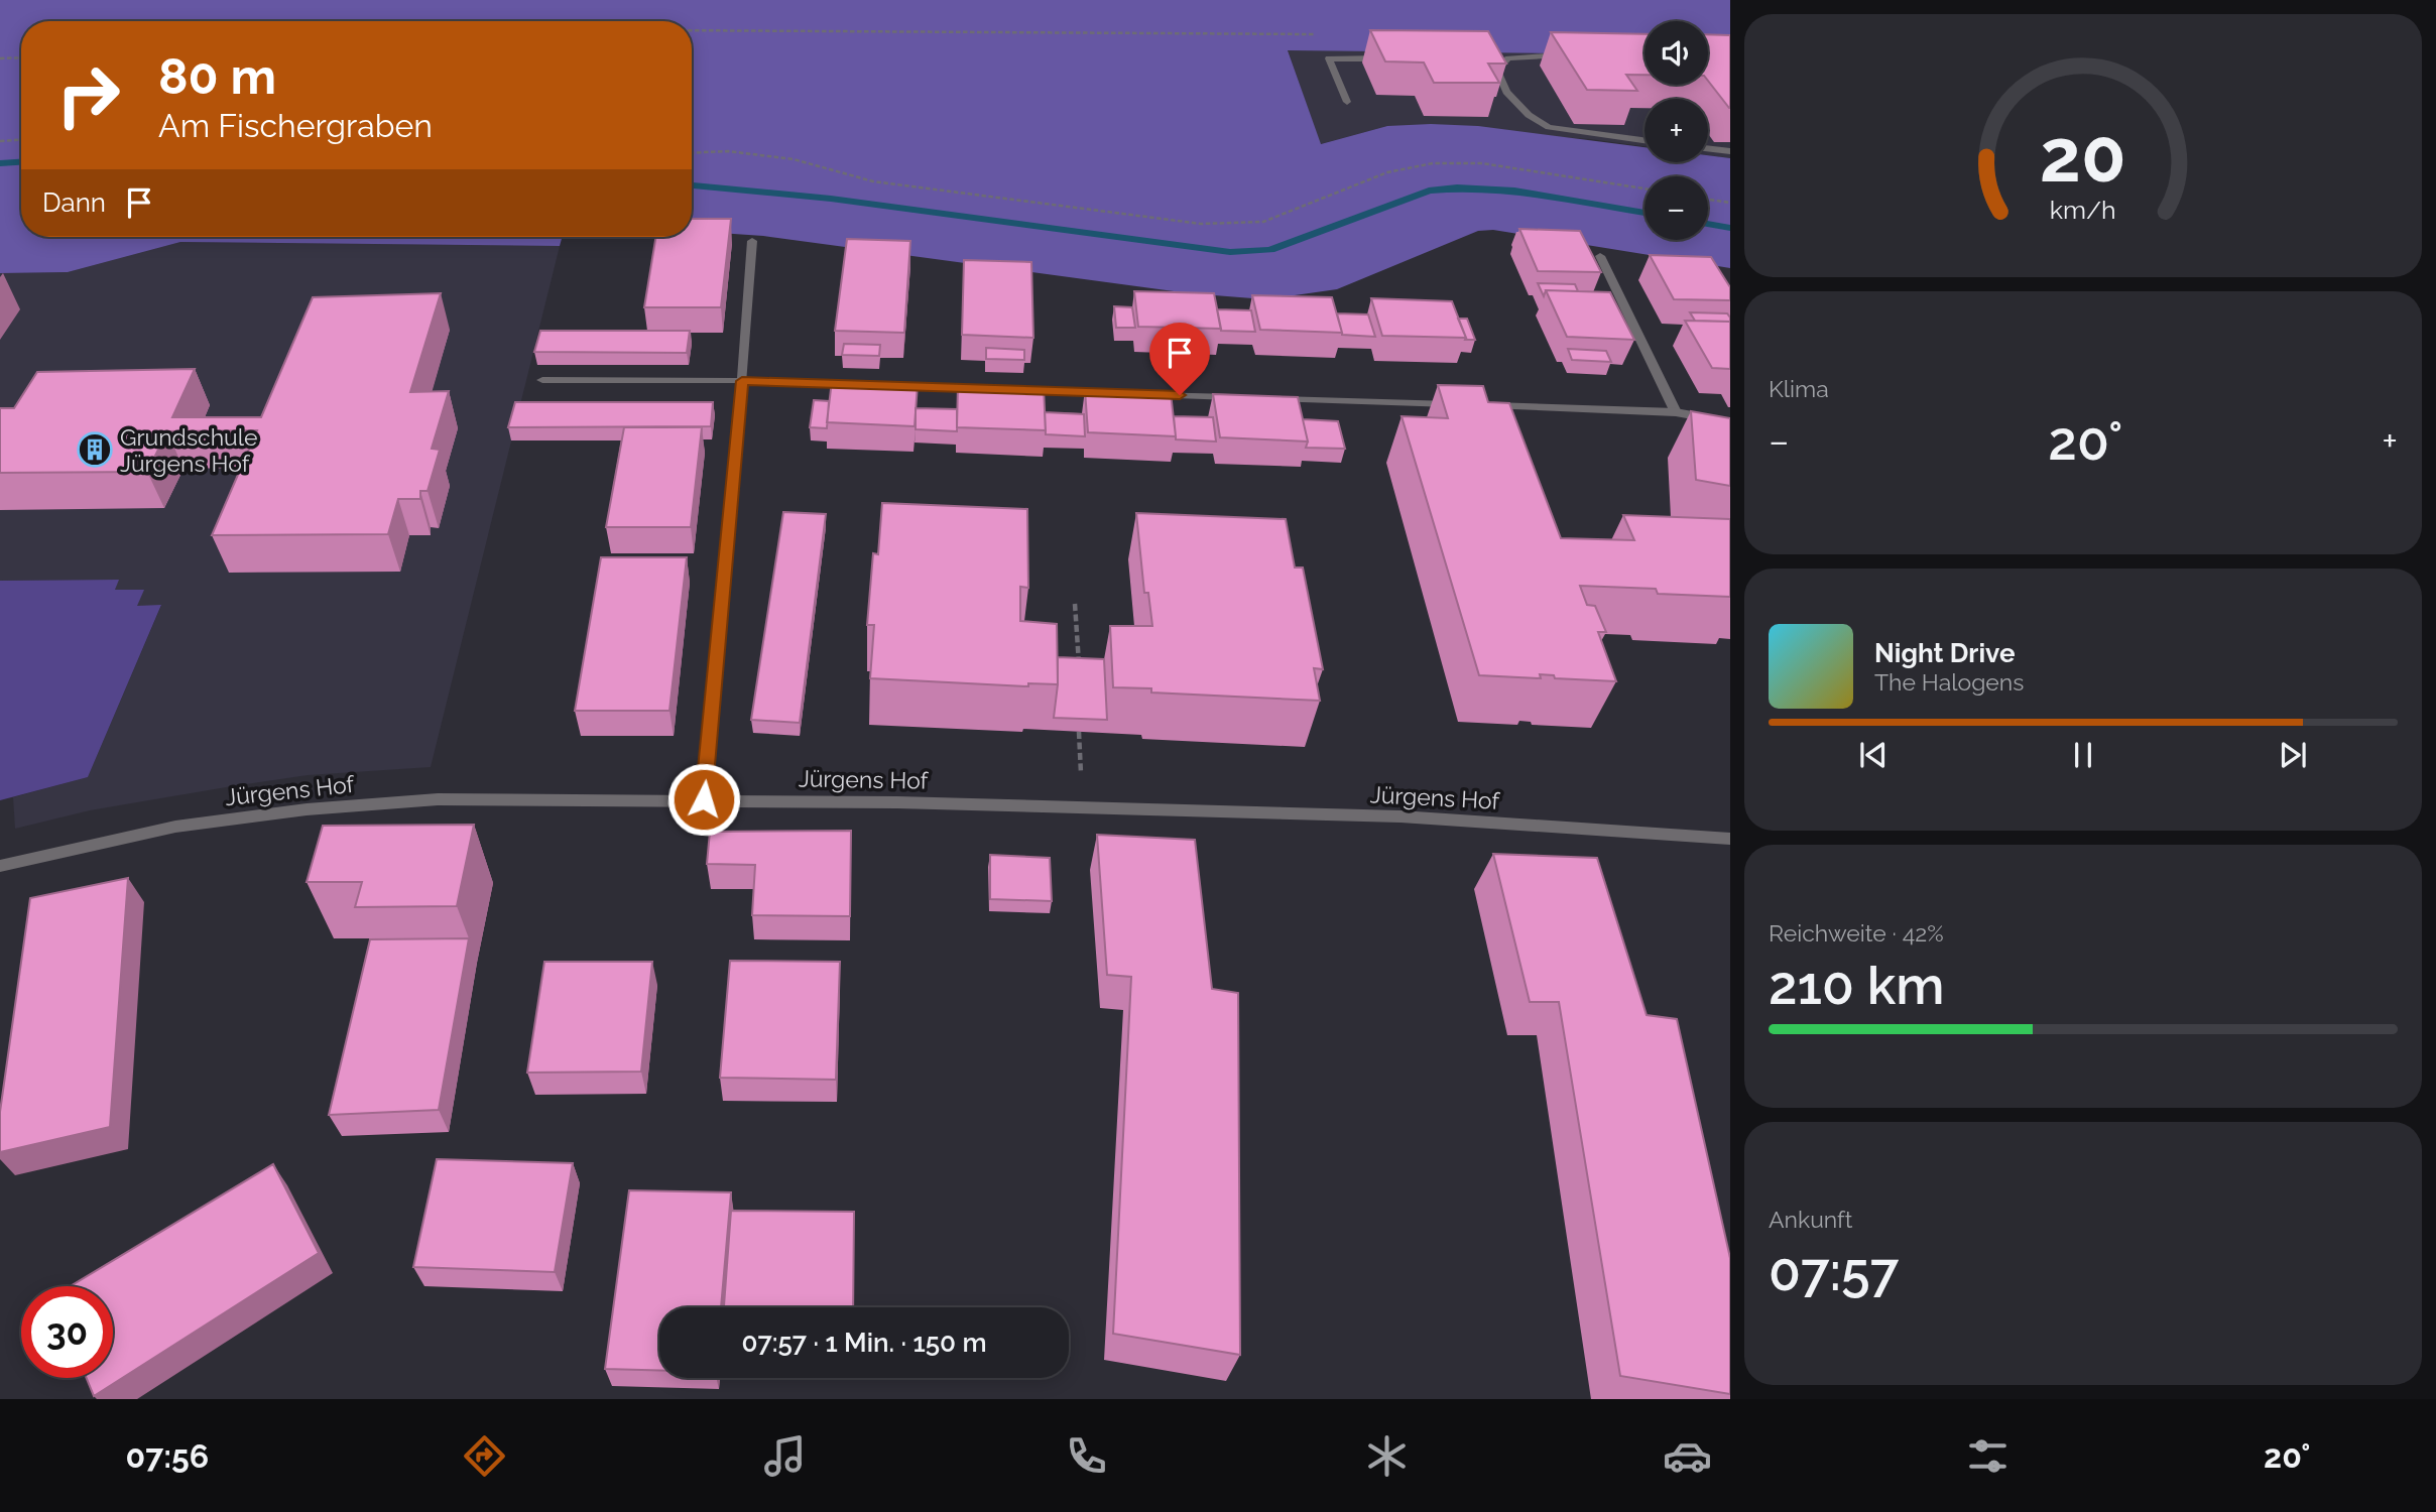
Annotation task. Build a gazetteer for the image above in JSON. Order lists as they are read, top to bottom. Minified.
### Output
{"streets":{"street":["Jürgens Hof"]},"places":{"building":["Grundschule Jürgens Hof"]},"page":{"map_buttons":["+","−"],"turn":["80 m","Am Fischergraben"],"then":"Dann","tile":["Klima",["Reichweite · 42%","210 km"],["Ankunft","07:57"]],"heat":["−","20°","+"],"song":["Night Drive","The Halogens"],"limit":"30","trip":"07:57 · 1 Min. · 150 m","tabs":["07:56","20°"],"gauge":["20","km/h"]}}
